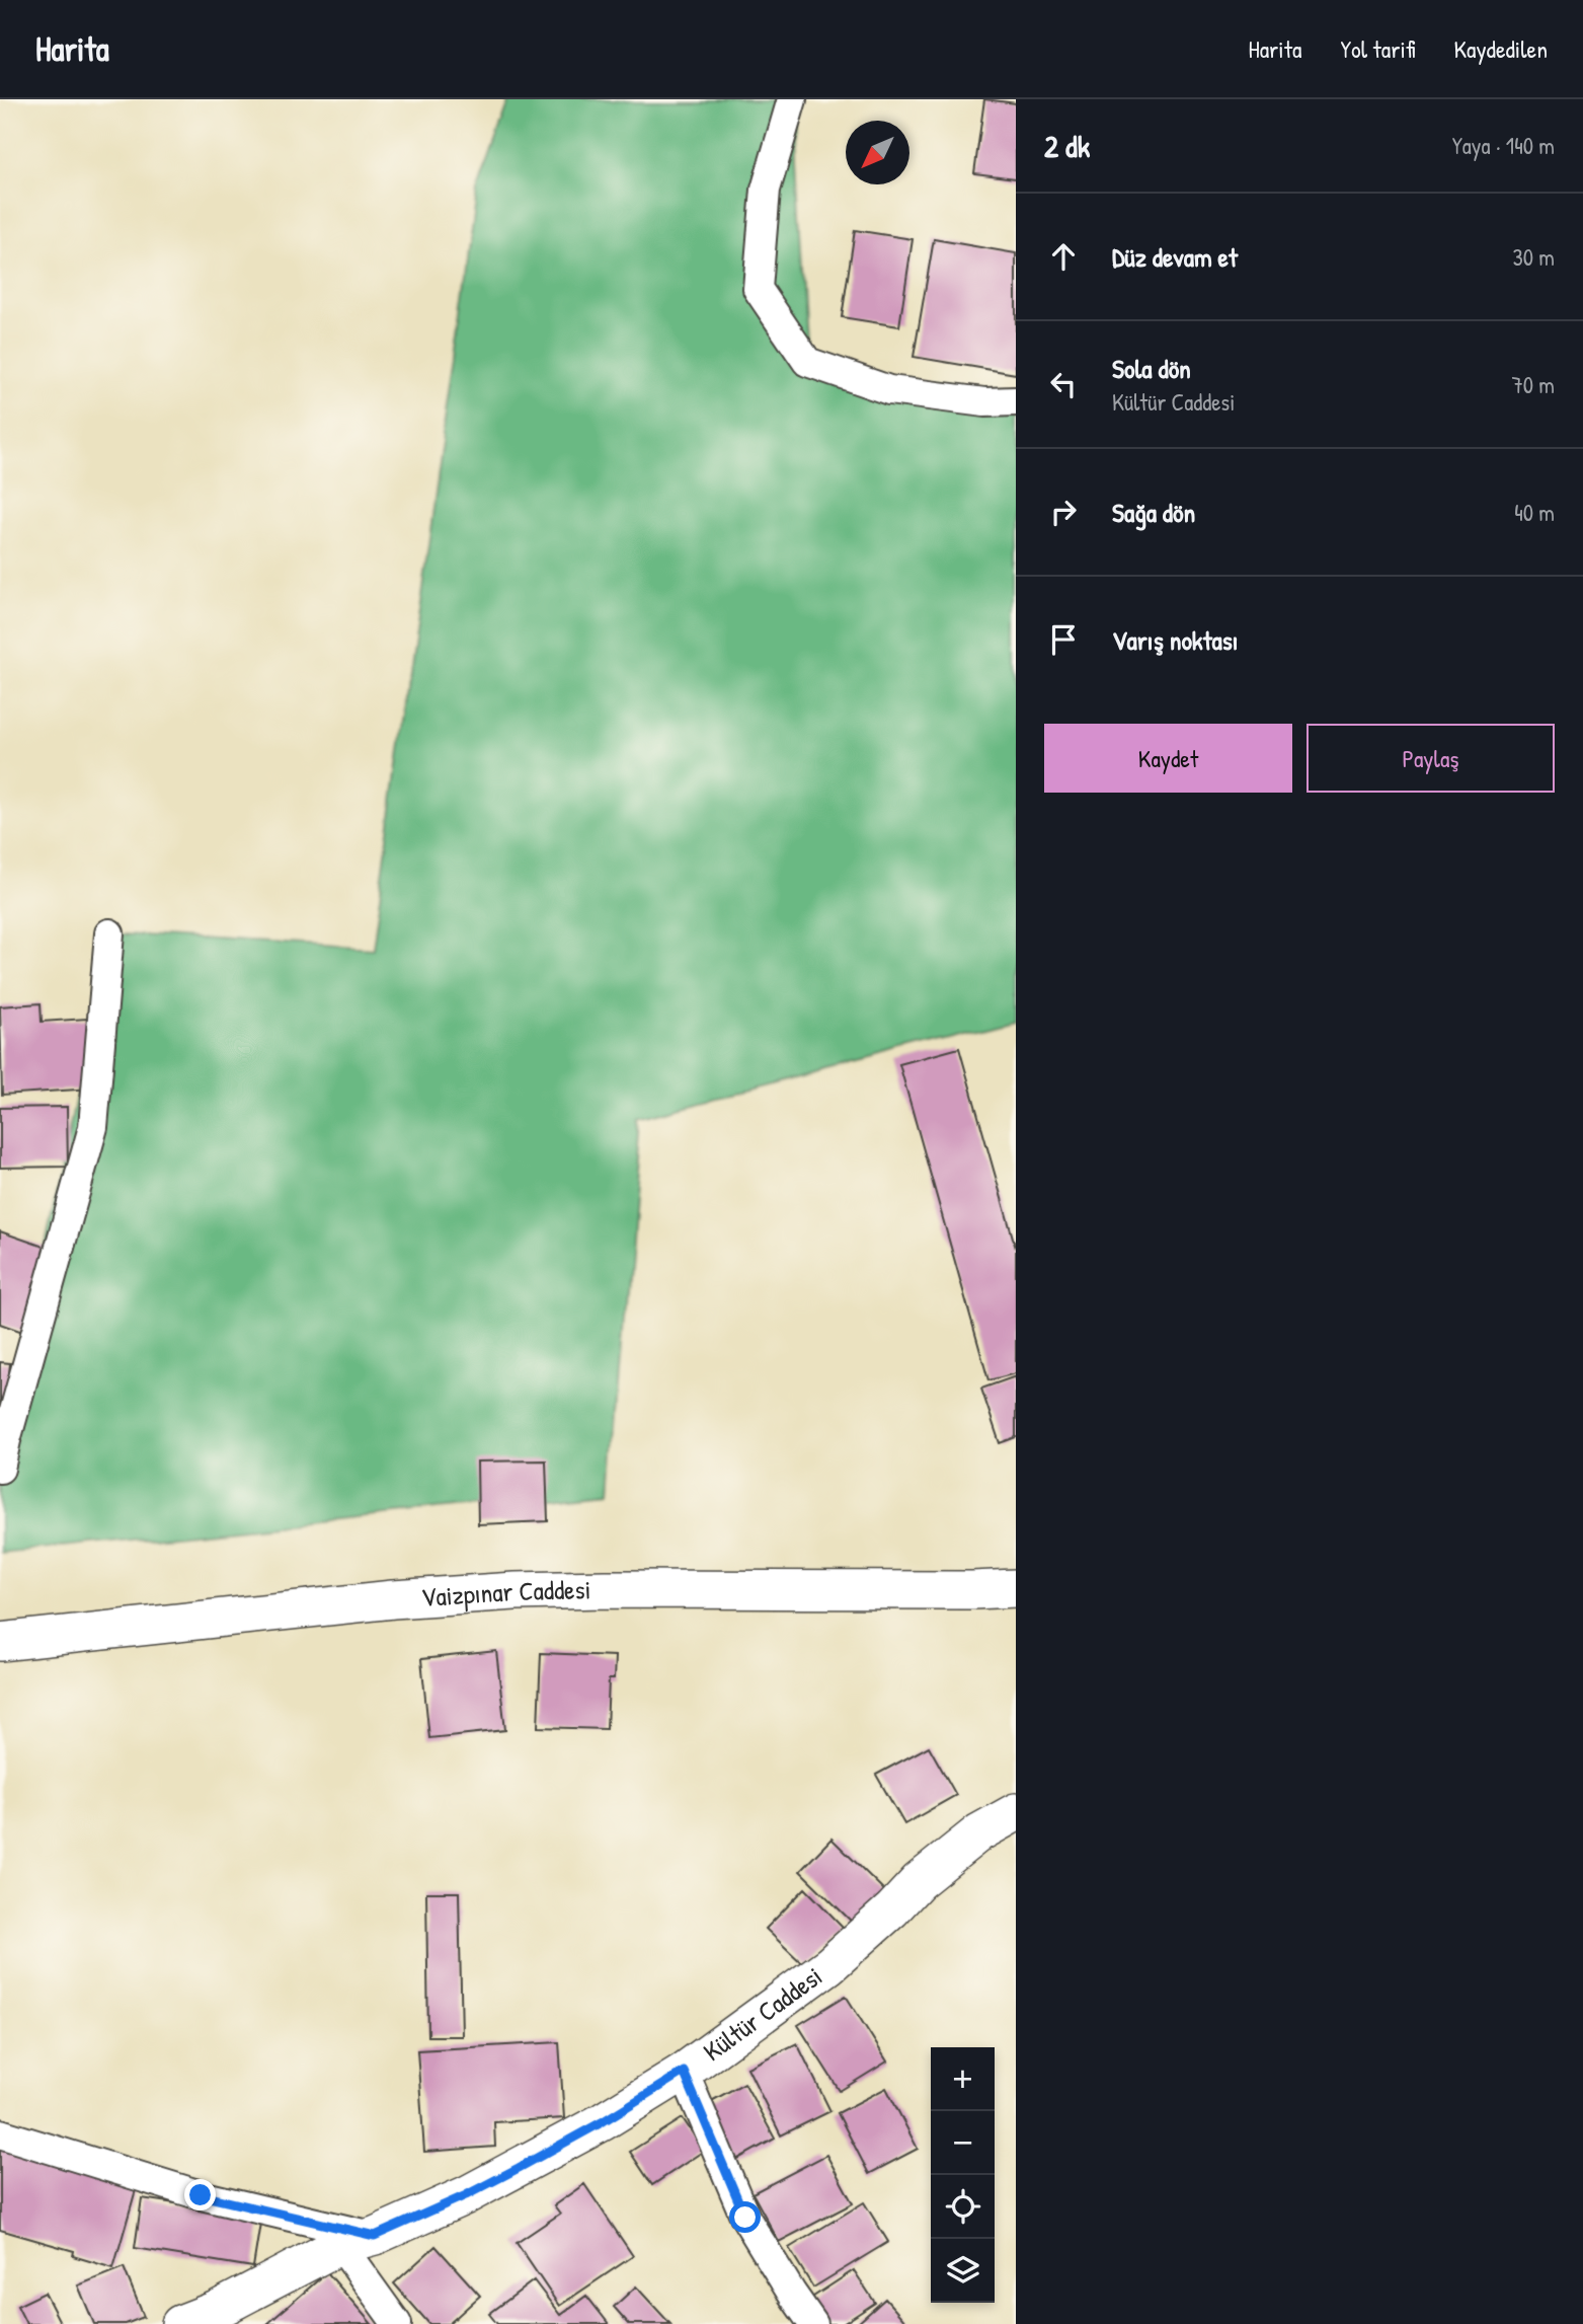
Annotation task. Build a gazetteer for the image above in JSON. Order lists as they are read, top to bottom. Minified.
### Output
{"streets":{"street":["Vaizpınar Caddesi","Kültür Caddesi"]},"north":"bottom left","page":{"header":"Harita","nav":["Harita","Yol tarifi","Kaydedilen"],"heading":["2 dk","Yaya · 140 m"],"list":[["Düz devam et","30 m"],["Sola dön","Kültür Caddesi","70 m"],["Sağa dön","40 m"],"Varış noktası"],"buttons":["Kaydet","Paylaş"],"map_buttons":["+","−"]}}
